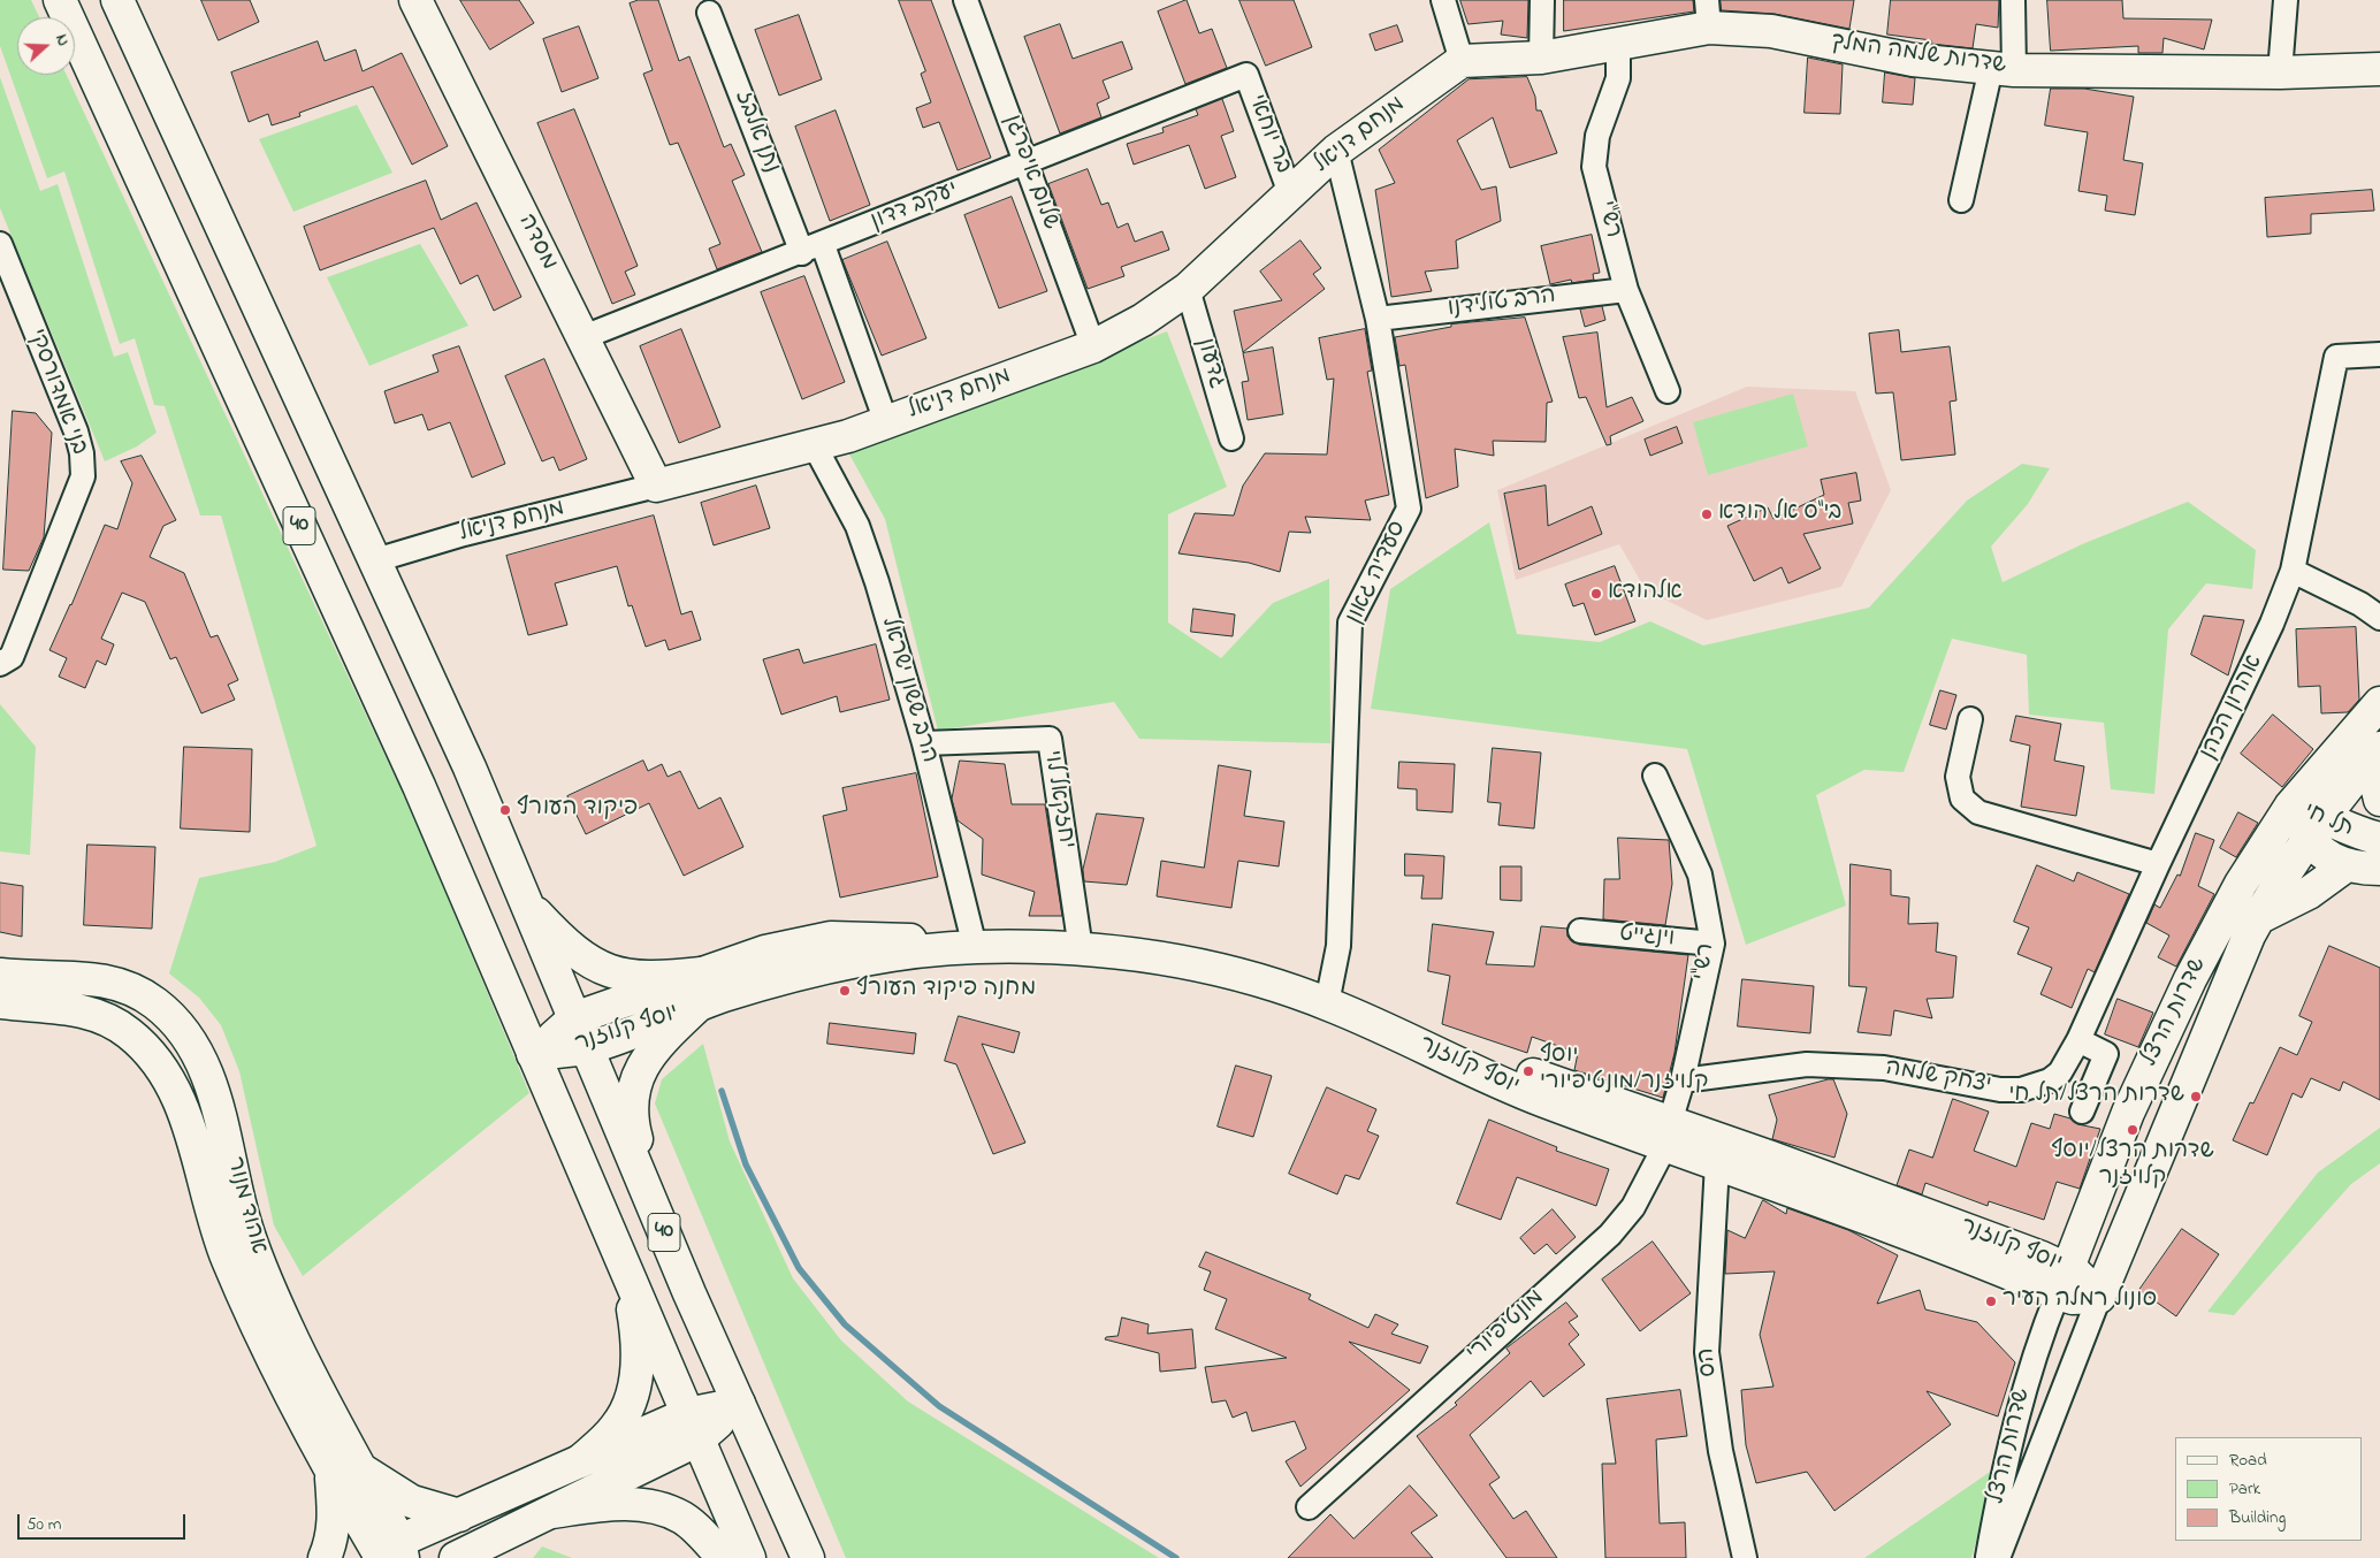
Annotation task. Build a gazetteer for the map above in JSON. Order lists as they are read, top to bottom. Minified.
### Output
{"streets":{"main road":["שדרות שלמה המלך","מנחם דניאל","מסדה","40","תל חי","שדרות הרצל","יוסף קלוזנר","אהוד מנור"],"street":["נתן אלבז","בר יוחאי","שלום איפרגן","יעקב דדון","רש\"י","הרב טולידנו","גדעון","בני אמדורסקי","סעדיה גאון","הרב ששון ישראל","אהרון הכהן","יחזקאל לוי","וינגייט","יצחק שלמה","מונטיפיורי","הס"]},"crossings":[["שדרות שלמה המלך","מנחם דניאל"],["שדרות שלמה המלך","רש\"י"],["נתן אלבז","מנחם דניאל"],["נתן אלבז","יעקב דדון"],["בר יוחאי","מנחם דניאל"],["בר יוחאי","יעקב דדון"],["מנחם דניאל","שלום איפרגן"],["מנחם דניאל","מסדה"],["מנחם דניאל","גדעון"],["מנחם דניאל","40"],["מנחם דניאל","סעדיה גאון"],["מנחם דניאל","הרב ששון ישראל"],["שלום איפרגן","יעקב דדון"],["יעקב דדון","מסדה"],["רש\"י","הרב טולידנו"],["רש\"י","וינגייט"],["רש\"י","יוסף קלוזנר"],["רש\"י","יצחק שלמה"],["רש\"י","מונטיפיורי"],["הרב טולידנו","סעדיה גאון"],["40","יוסף קלוזנר"],["סעדיה גאון","יוסף קלוזנר"],["הרב ששון ישראל","יחזקאל לוי"],["הרב ששון ישראל","יוסף קלוזנר"],["אהרון הכהן","יצחק שלמה"],["יחזקאל לוי","יוסף קלוזנר"],["תל חי","שדרות הרצל"],["שדרות הרצל","יוסף קלוזנר"],["יוסף קלוזנר","מונטיפיורי"],["יוסף קלוזנר","הס"]],"places":["בי\"ס אל הודא","אלהודא","פיקוד העורף","מחנה פיקוד העורף","יוסף קלויזנר/מונטיפיורי","שדרות הרצל/תל חי","שדרות הרצל/יוסף קלויזנר","סונול רמלה העיר"],"legend":["Road","Park","Building"],"scale_bar":"50 m","north":"right"}
